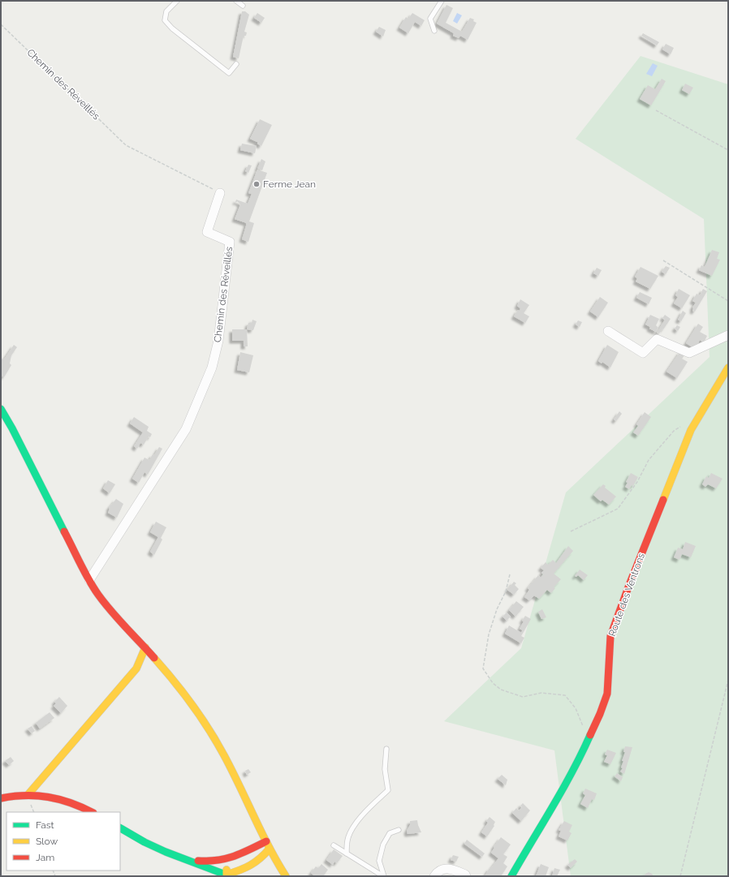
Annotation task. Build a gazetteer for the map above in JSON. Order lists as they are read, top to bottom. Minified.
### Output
{"streets":{"main road":["Route des Ventrons"],"street":["Chemin des Réveillés"]},"places":["Ferme Jean"],"legend":["Fast","Slow","Jam"]}
